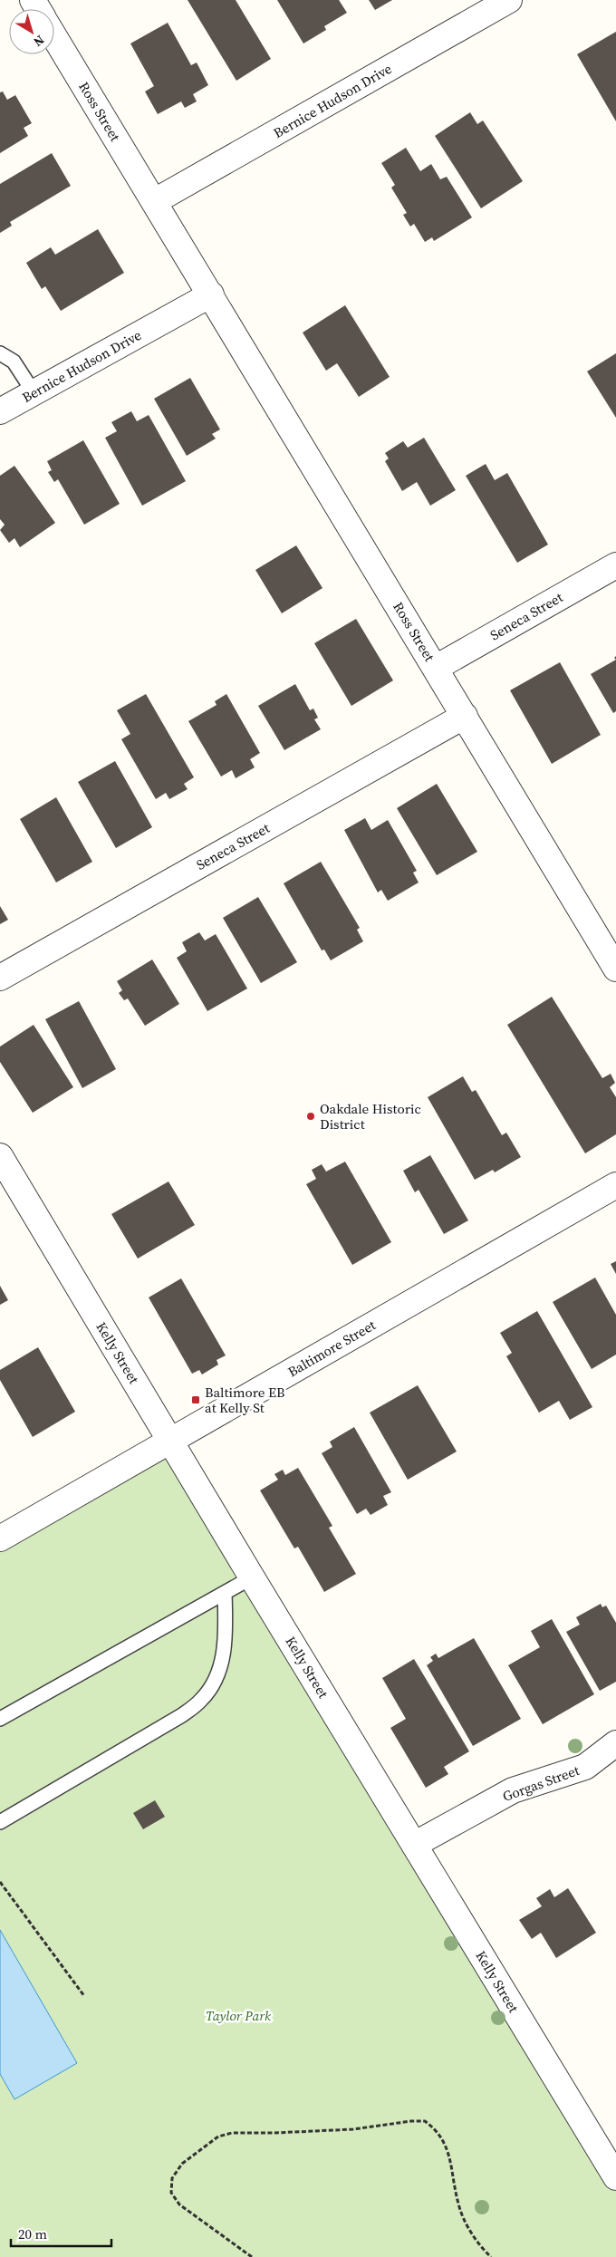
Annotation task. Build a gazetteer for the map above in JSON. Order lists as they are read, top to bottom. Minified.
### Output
{"streets":{"street":["Bernice Hudson Drive","Ross Street","Seneca Street","Baltimore Street","Kelly Street","Gorgas Street"]},"crossings":[["Bernice Hudson Drive","Ross Street"],["Ross Street","Seneca Street"],["Baltimore Street","Kelly Street"],["Kelly Street","Gorgas Street"]],"parks":["Taylor Park"],"places":{"other":["Oakdale Historic District"],"transit":["Baltimore EB at Kelly St"]},"scale_bar":"20 m","north":"bottom right"}
